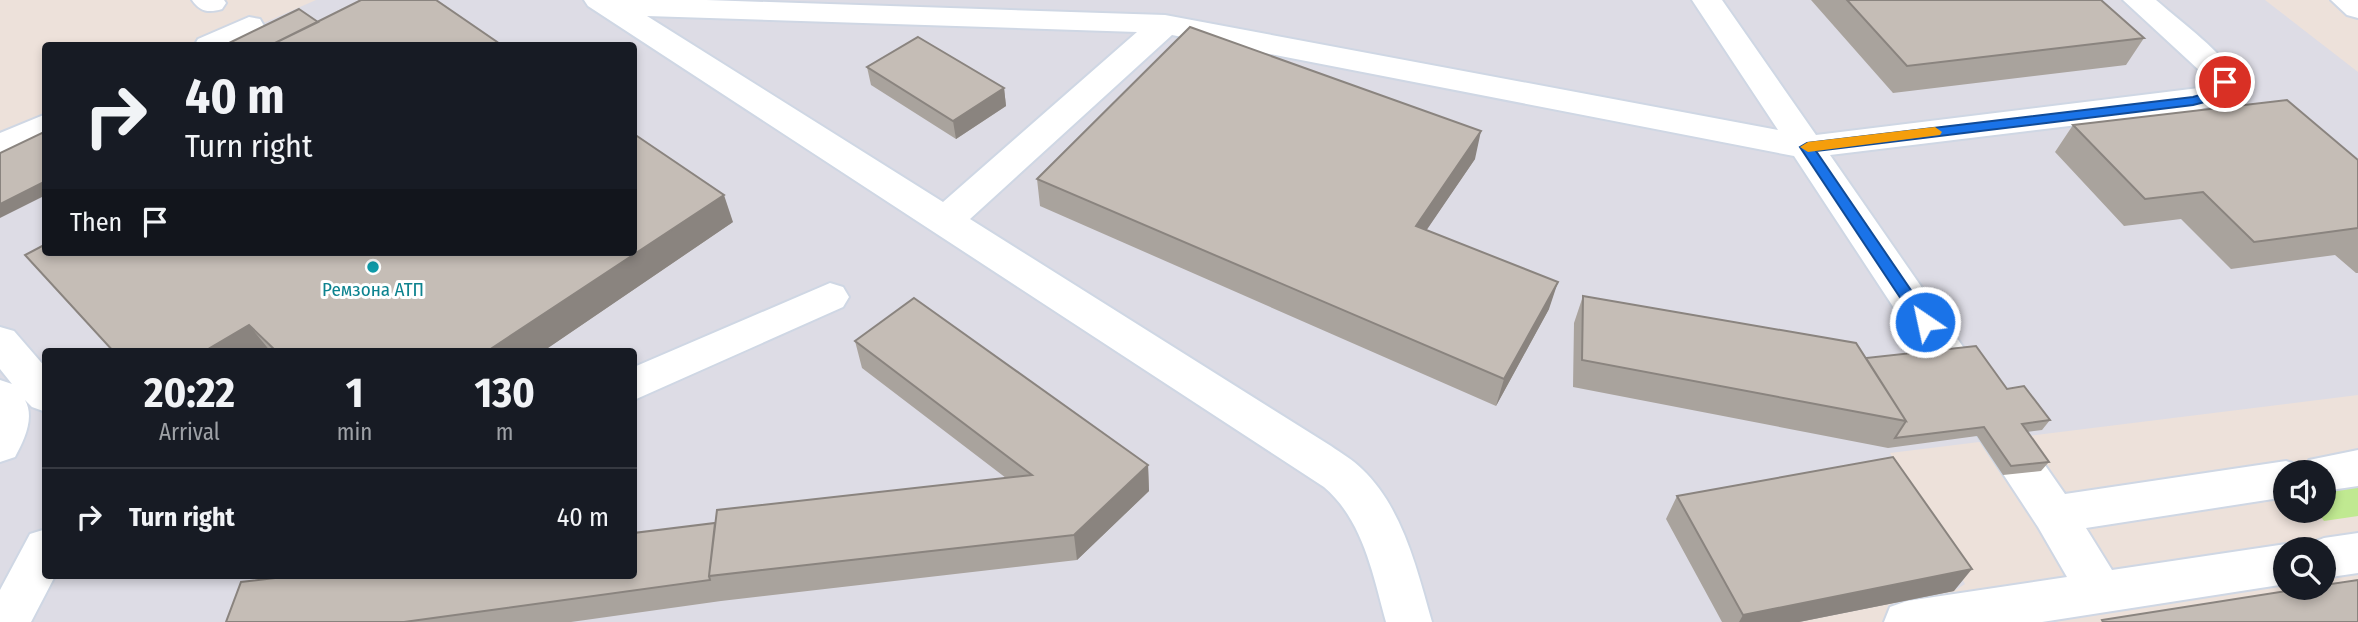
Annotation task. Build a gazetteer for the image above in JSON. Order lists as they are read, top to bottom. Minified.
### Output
{"places":["Ремзона АТП"],"page":{"turn":["40 m","Turn right"],"then":"Then","eta":["20:22","Arrival","1","min","130","m"],"list":[{"name":"Turn right","value":"40 m"}]}}
